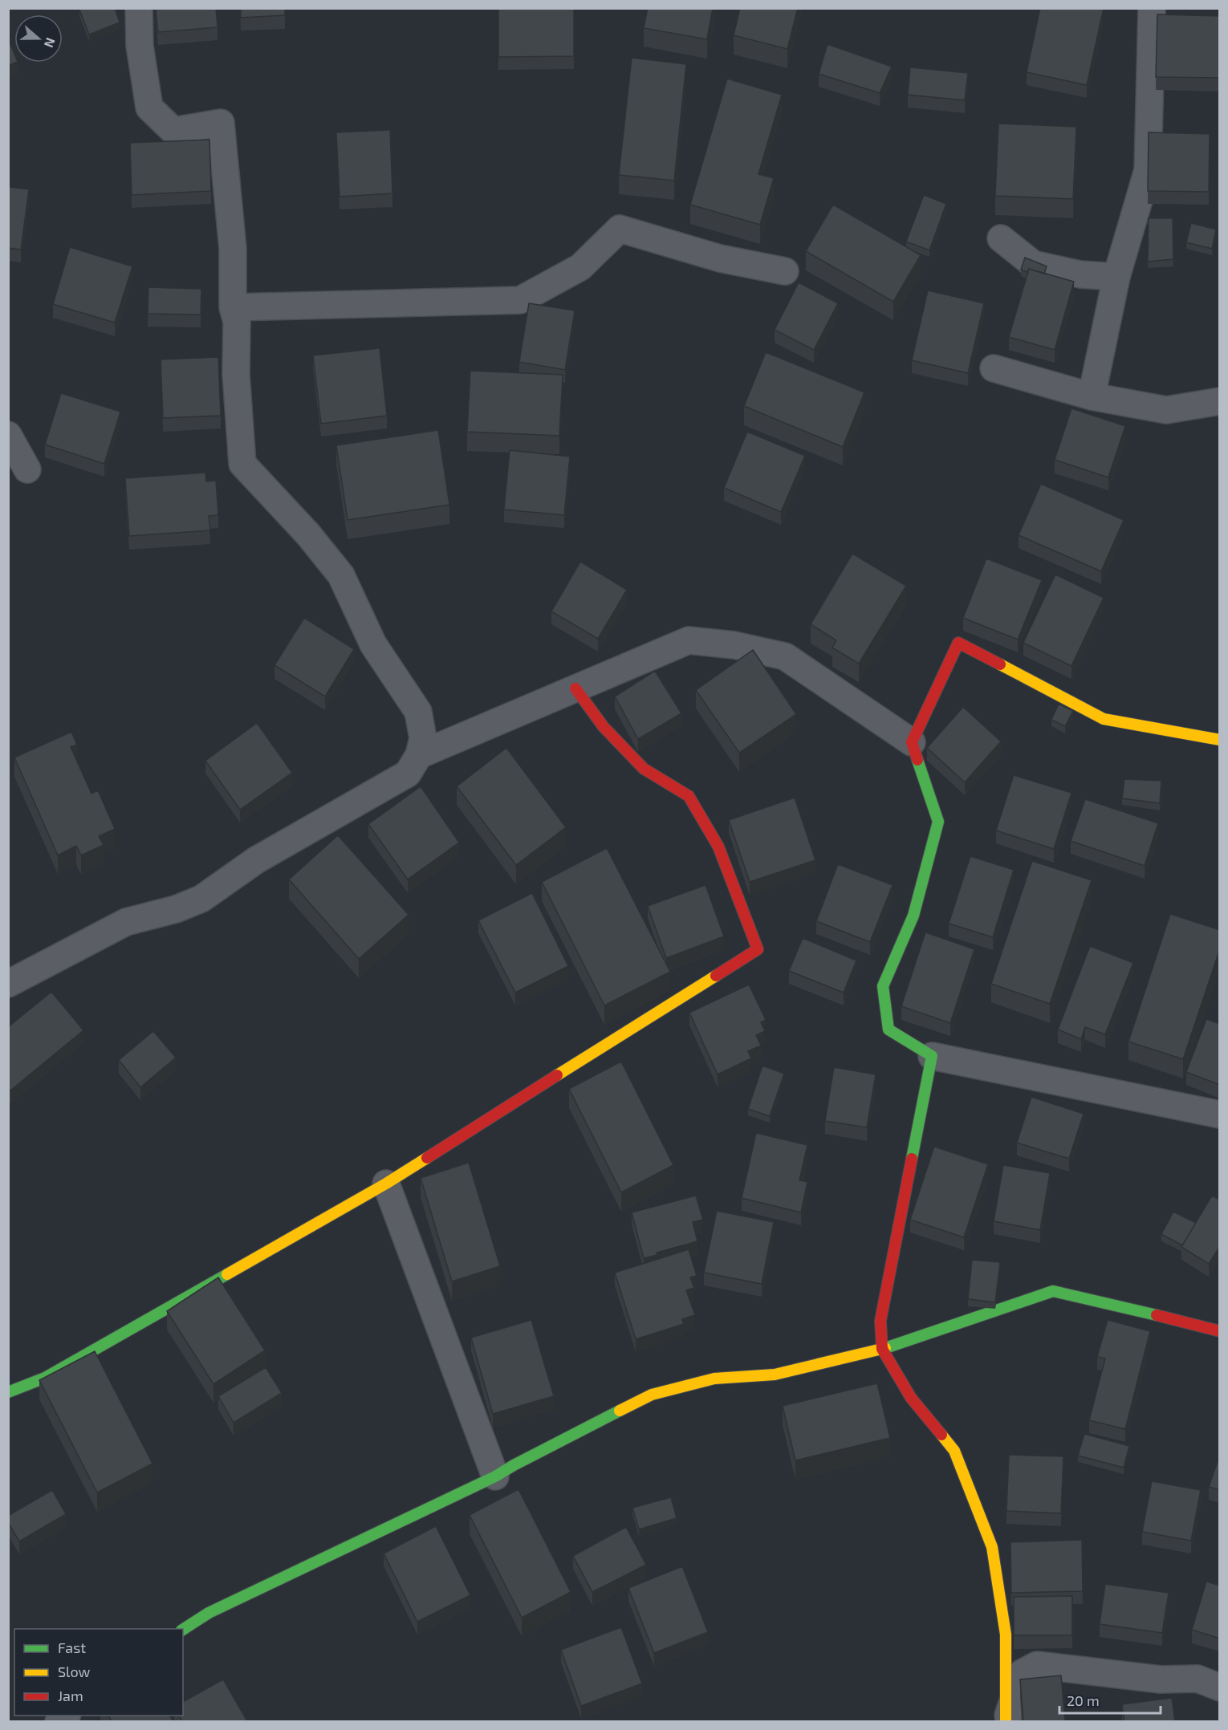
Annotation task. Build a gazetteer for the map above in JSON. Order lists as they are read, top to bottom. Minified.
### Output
{"legend":["Fast","Slow","Jam"],"scale_bar":"20 m","north":"right"}
